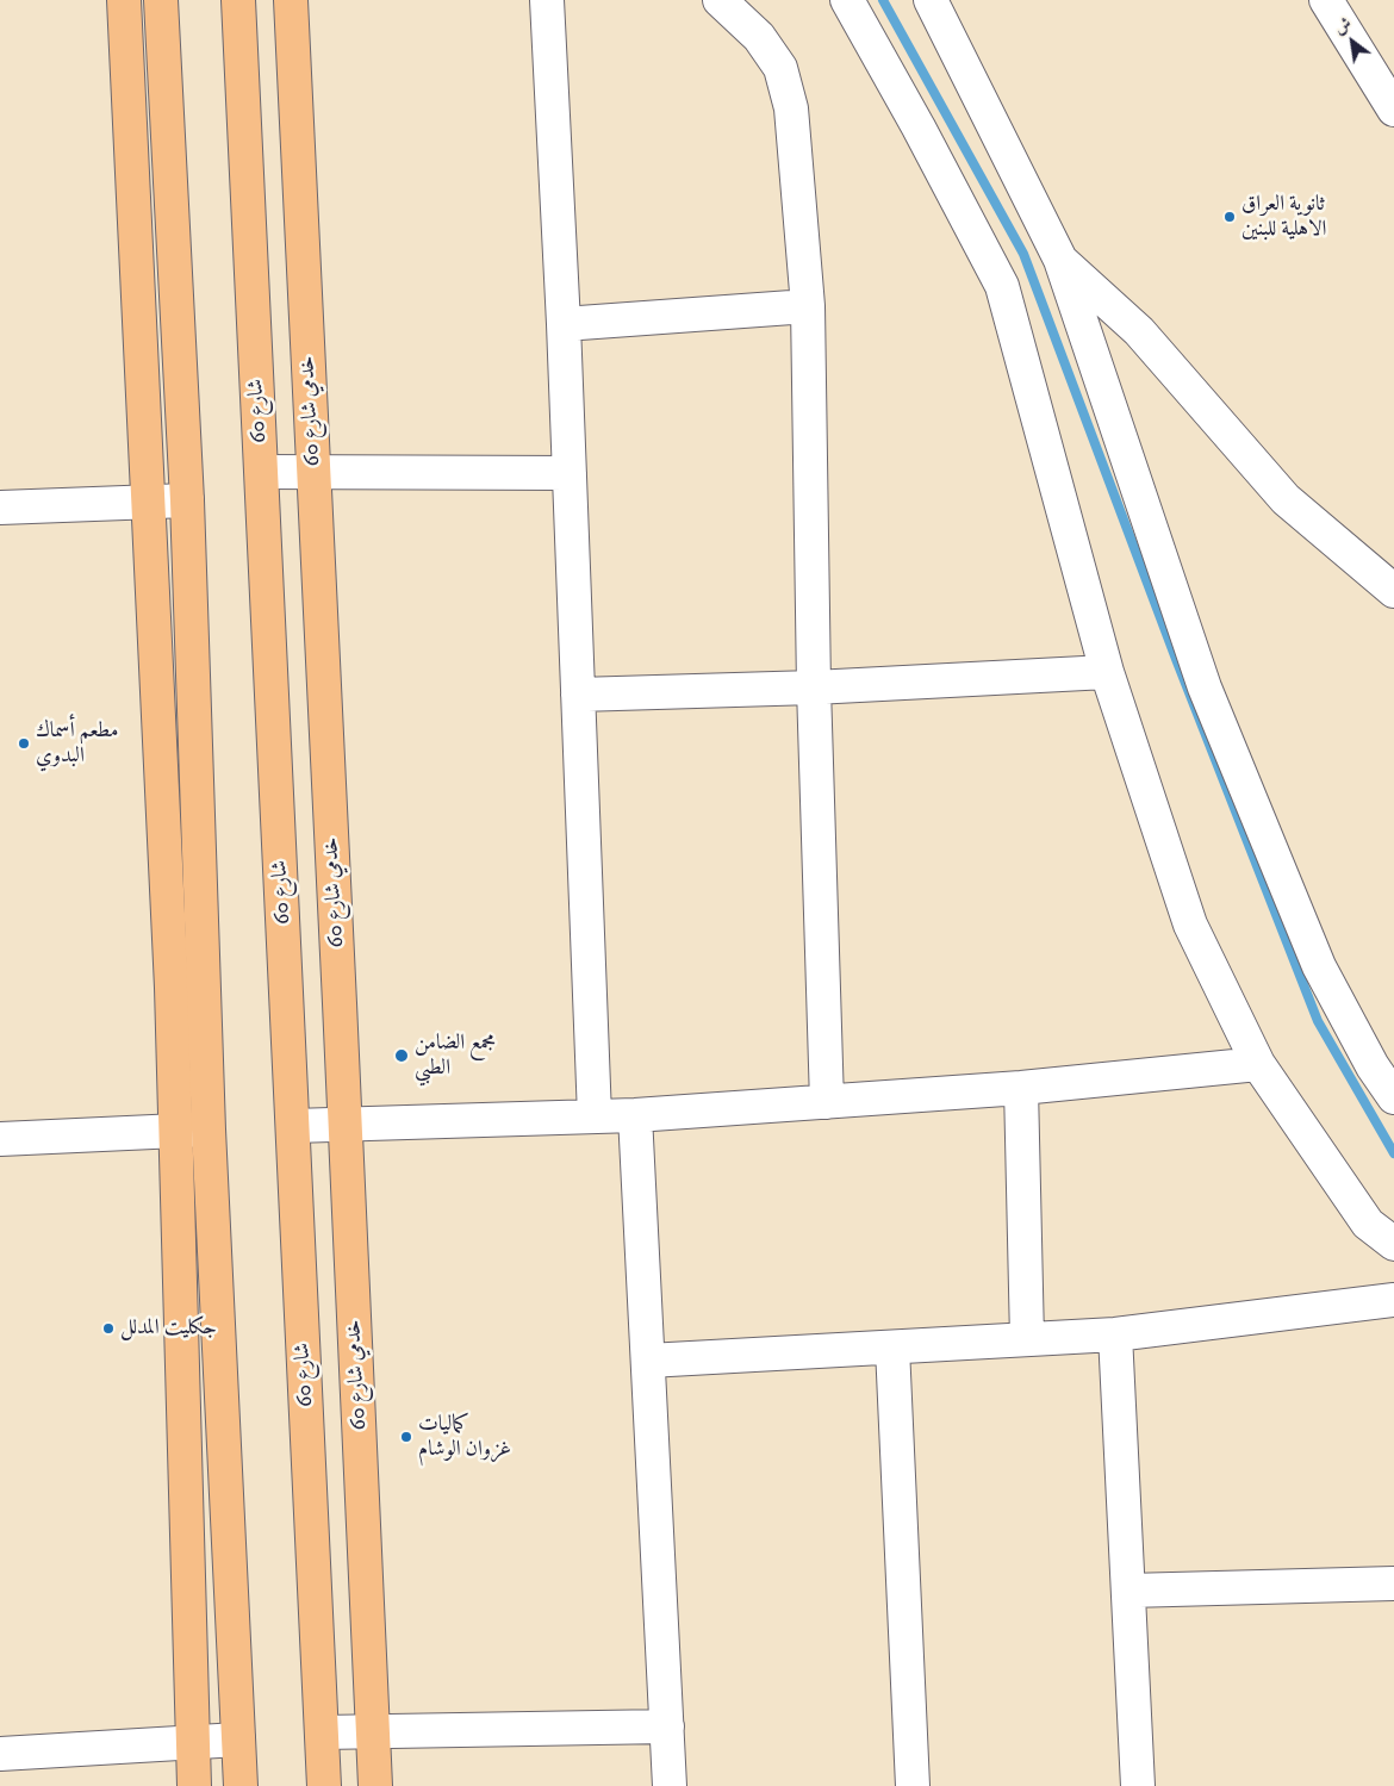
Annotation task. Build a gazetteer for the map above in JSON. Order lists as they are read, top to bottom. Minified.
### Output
{"streets":{"main road":["شارع 60","خدمي شارع 60"]},"places":["ثانوية العراق الاهلية للبنين","مطعم أسماك البدوي","مجمع الضامن الطبي","جكليت المدلل","كماليات غزوان الوشام"],"north":"top left"}
